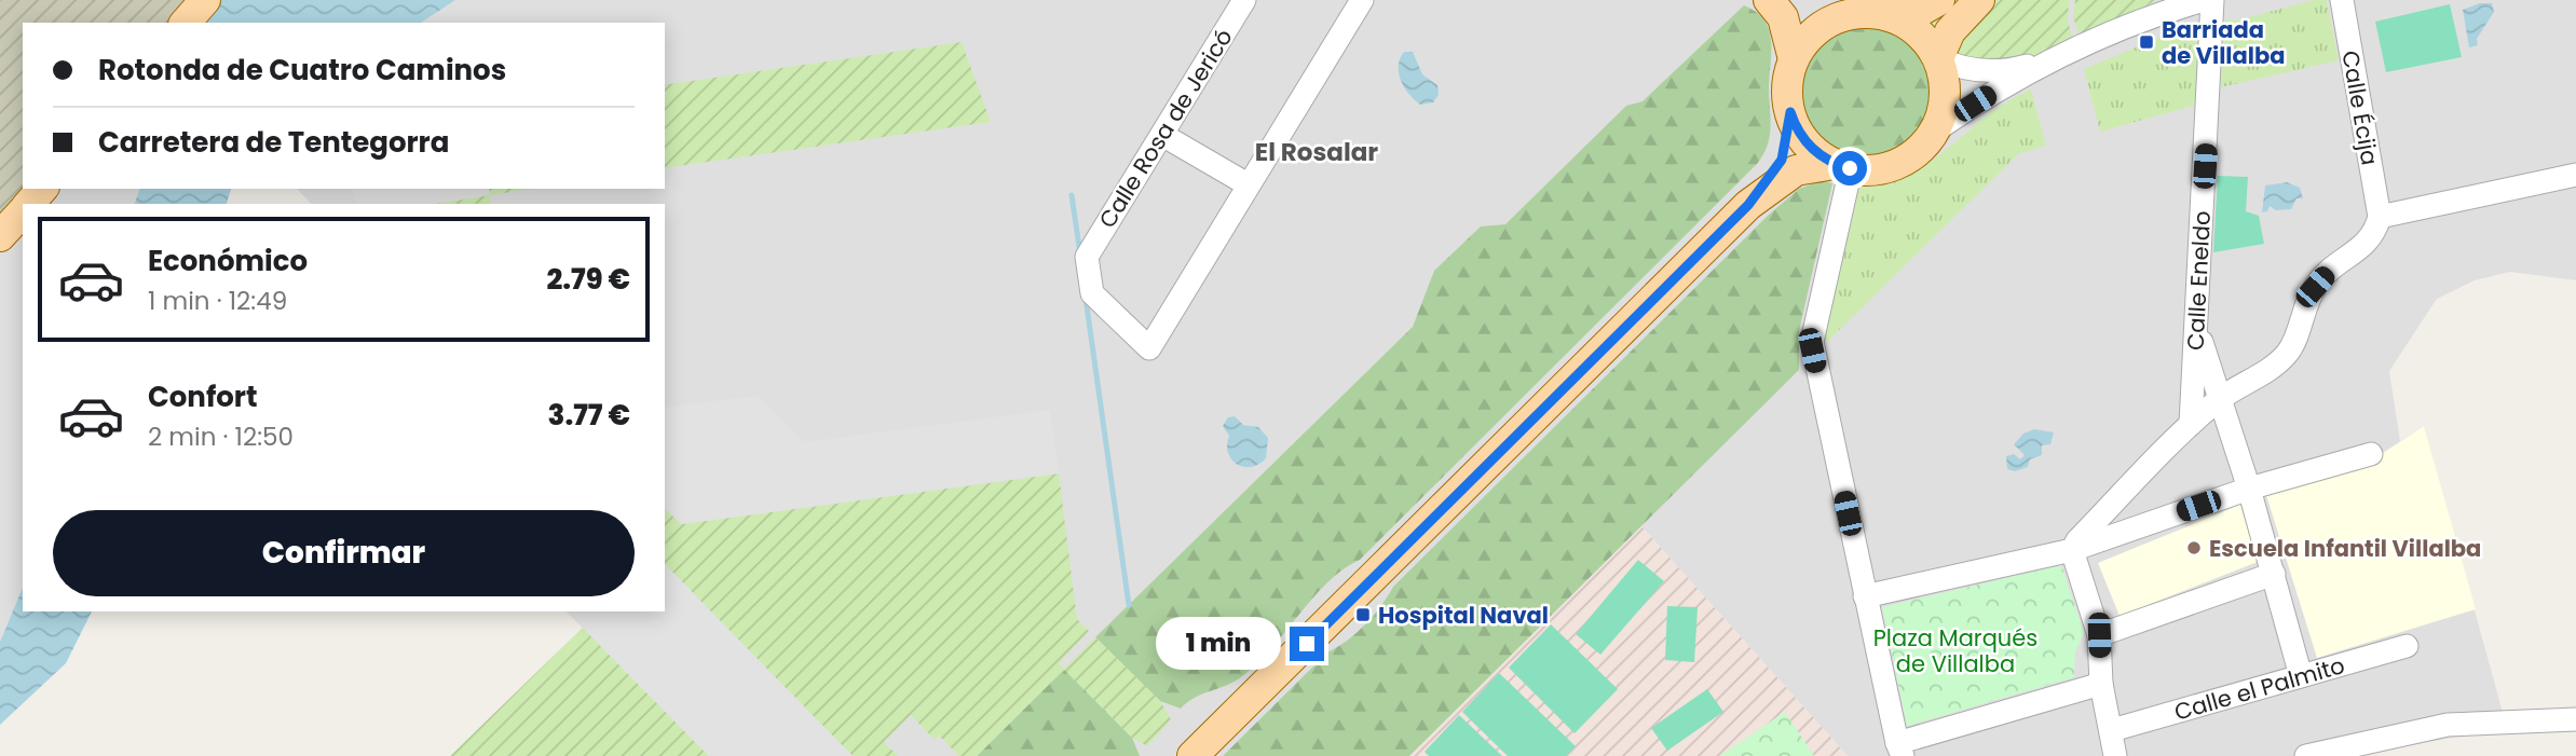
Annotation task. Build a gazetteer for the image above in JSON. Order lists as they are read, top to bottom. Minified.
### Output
{"streets":{"street":["Calle Écija","Calle Rosa de Jericó","Calle Eneldo","Calle el Palmito"]},"districts":["El Rosalar"],"parks":["Plaza Marqués de Villalba"],"places":{"transit":["Barriada de Villalba","Hospital Naval"],"other":["Escuela Infantil Villalba"]},"page":{"banner":["Rotonda de Cuatro Caminos","Carretera de Tentegorra"],"list":[{"name":"Económico","note":"1 min · 12:49","value":"2.79 €"},{"name":"Confort","note":"2 min · 12:50","value":"3.77 €"}],"buttons":"Confirmar","bubble":"1 min"}}
